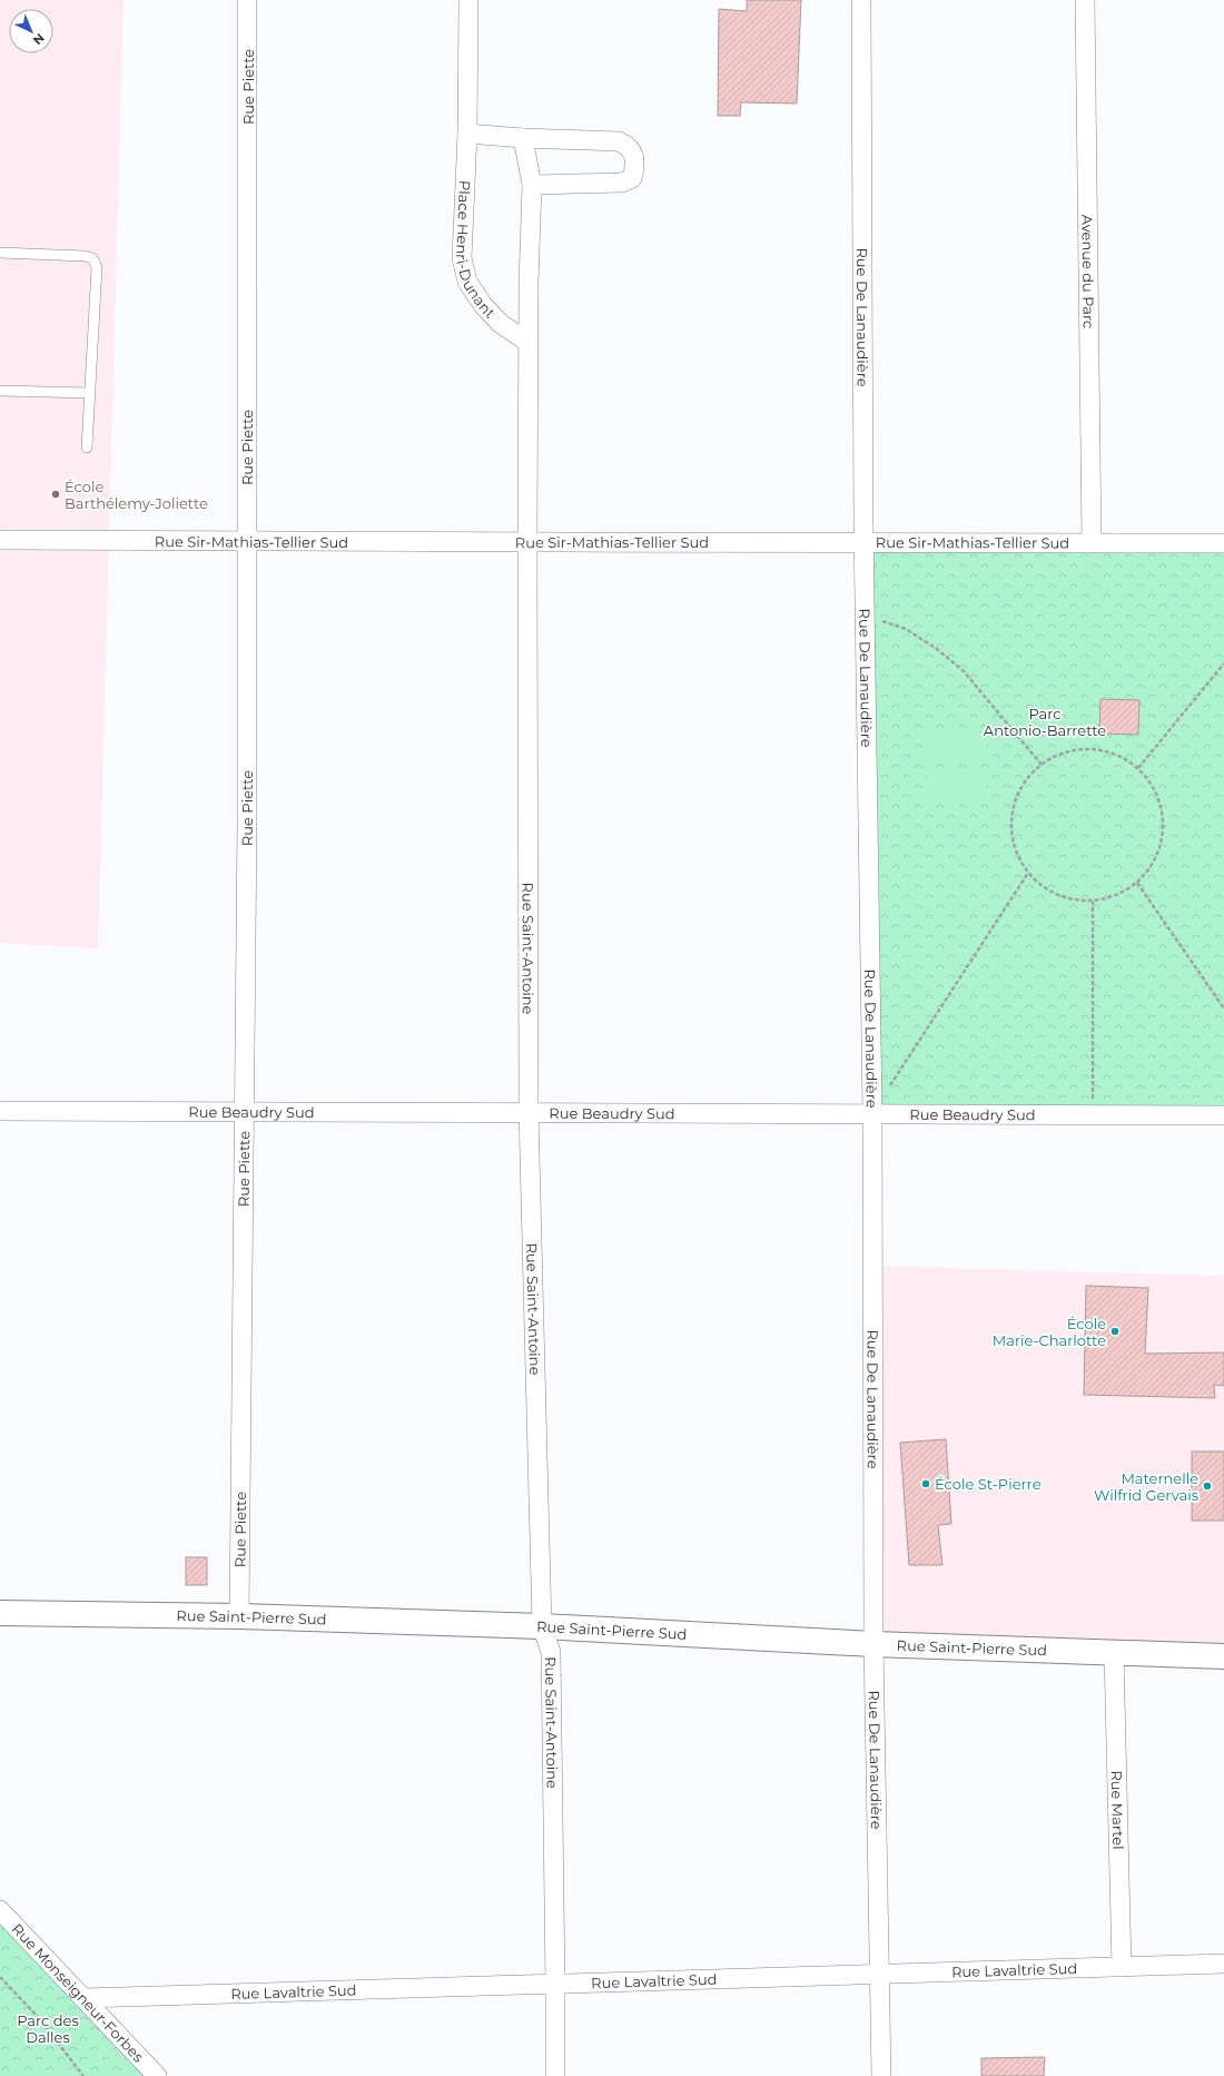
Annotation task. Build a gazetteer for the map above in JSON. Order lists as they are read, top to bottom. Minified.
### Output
{"streets":{"street":["Rue Piette","Place Henri-Dunant","Avenue du Parc","Rue De Lanaudière","Rue Sir-Mathias-Tellier Sud","Rue Saint-Antoine","Rue Beaudry Sud","Rue Saint-Pierre Sud","Rue Martel","Rue Lavaltrie Sud","Rue Monseigneur-Forbes"]},"crossings":[["Rue Piette","Rue Sir-Mathias-Tellier Sud"],["Rue Piette","Rue Beaudry Sud"],["Rue Piette","Rue Saint-Pierre Sud"],["Avenue du Parc","Rue Sir-Mathias-Tellier Sud"],["Rue De Lanaudière","Rue Sir-Mathias-Tellier Sud"],["Rue De Lanaudière","Rue Beaudry Sud"],["Rue De Lanaudière","Rue Saint-Pierre Sud"],["Rue De Lanaudière","Rue Lavaltrie Sud"],["Rue Sir-Mathias-Tellier Sud","Rue Saint-Antoine"],["Rue Saint-Antoine","Rue Beaudry Sud"],["Rue Saint-Antoine","Rue Saint-Pierre Sud"],["Rue Saint-Antoine","Rue Lavaltrie Sud"],["Rue Saint-Pierre Sud","Rue Martel"],["Rue Martel","Rue Lavaltrie Sud"],["Rue Lavaltrie Sud","Rue Monseigneur-Forbes"]],"parks":["Parc Antonio-Barrette","Parc des Dalles"],"places":["École Barthélemy-Joliette","École Marie-Charlotte","École St-Pierre","Maternelle Wilfrid Gervais"],"north":"bottom right"}
